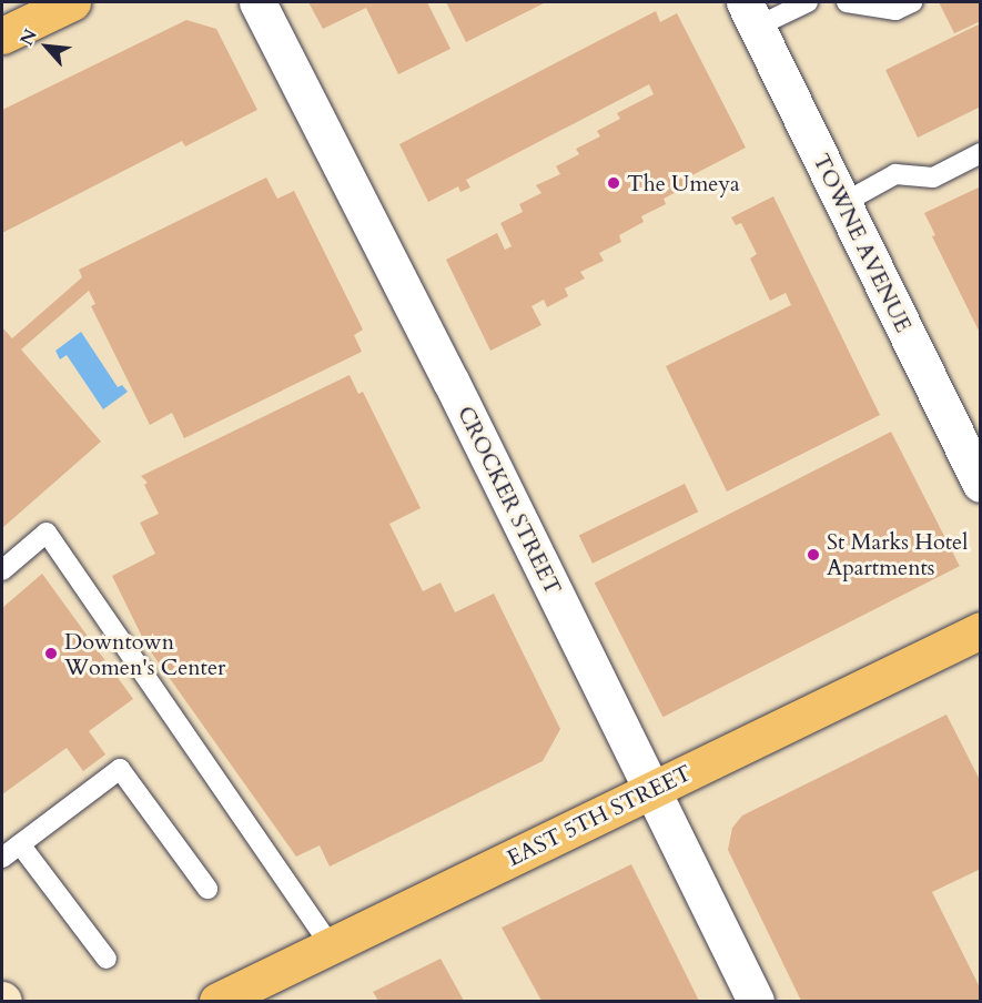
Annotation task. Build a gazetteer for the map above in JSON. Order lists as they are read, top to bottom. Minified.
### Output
{"streets":{"main road":["EAST 5TH STREET"],"street":["TOWNE AVENUE","CROCKER STREET"]},"crossings":[["CROCKER STREET","EAST 5TH STREET"]],"places":["The Umeya","St Marks Hotel Apartments","Downtown Women's Center"],"north":"top left"}
